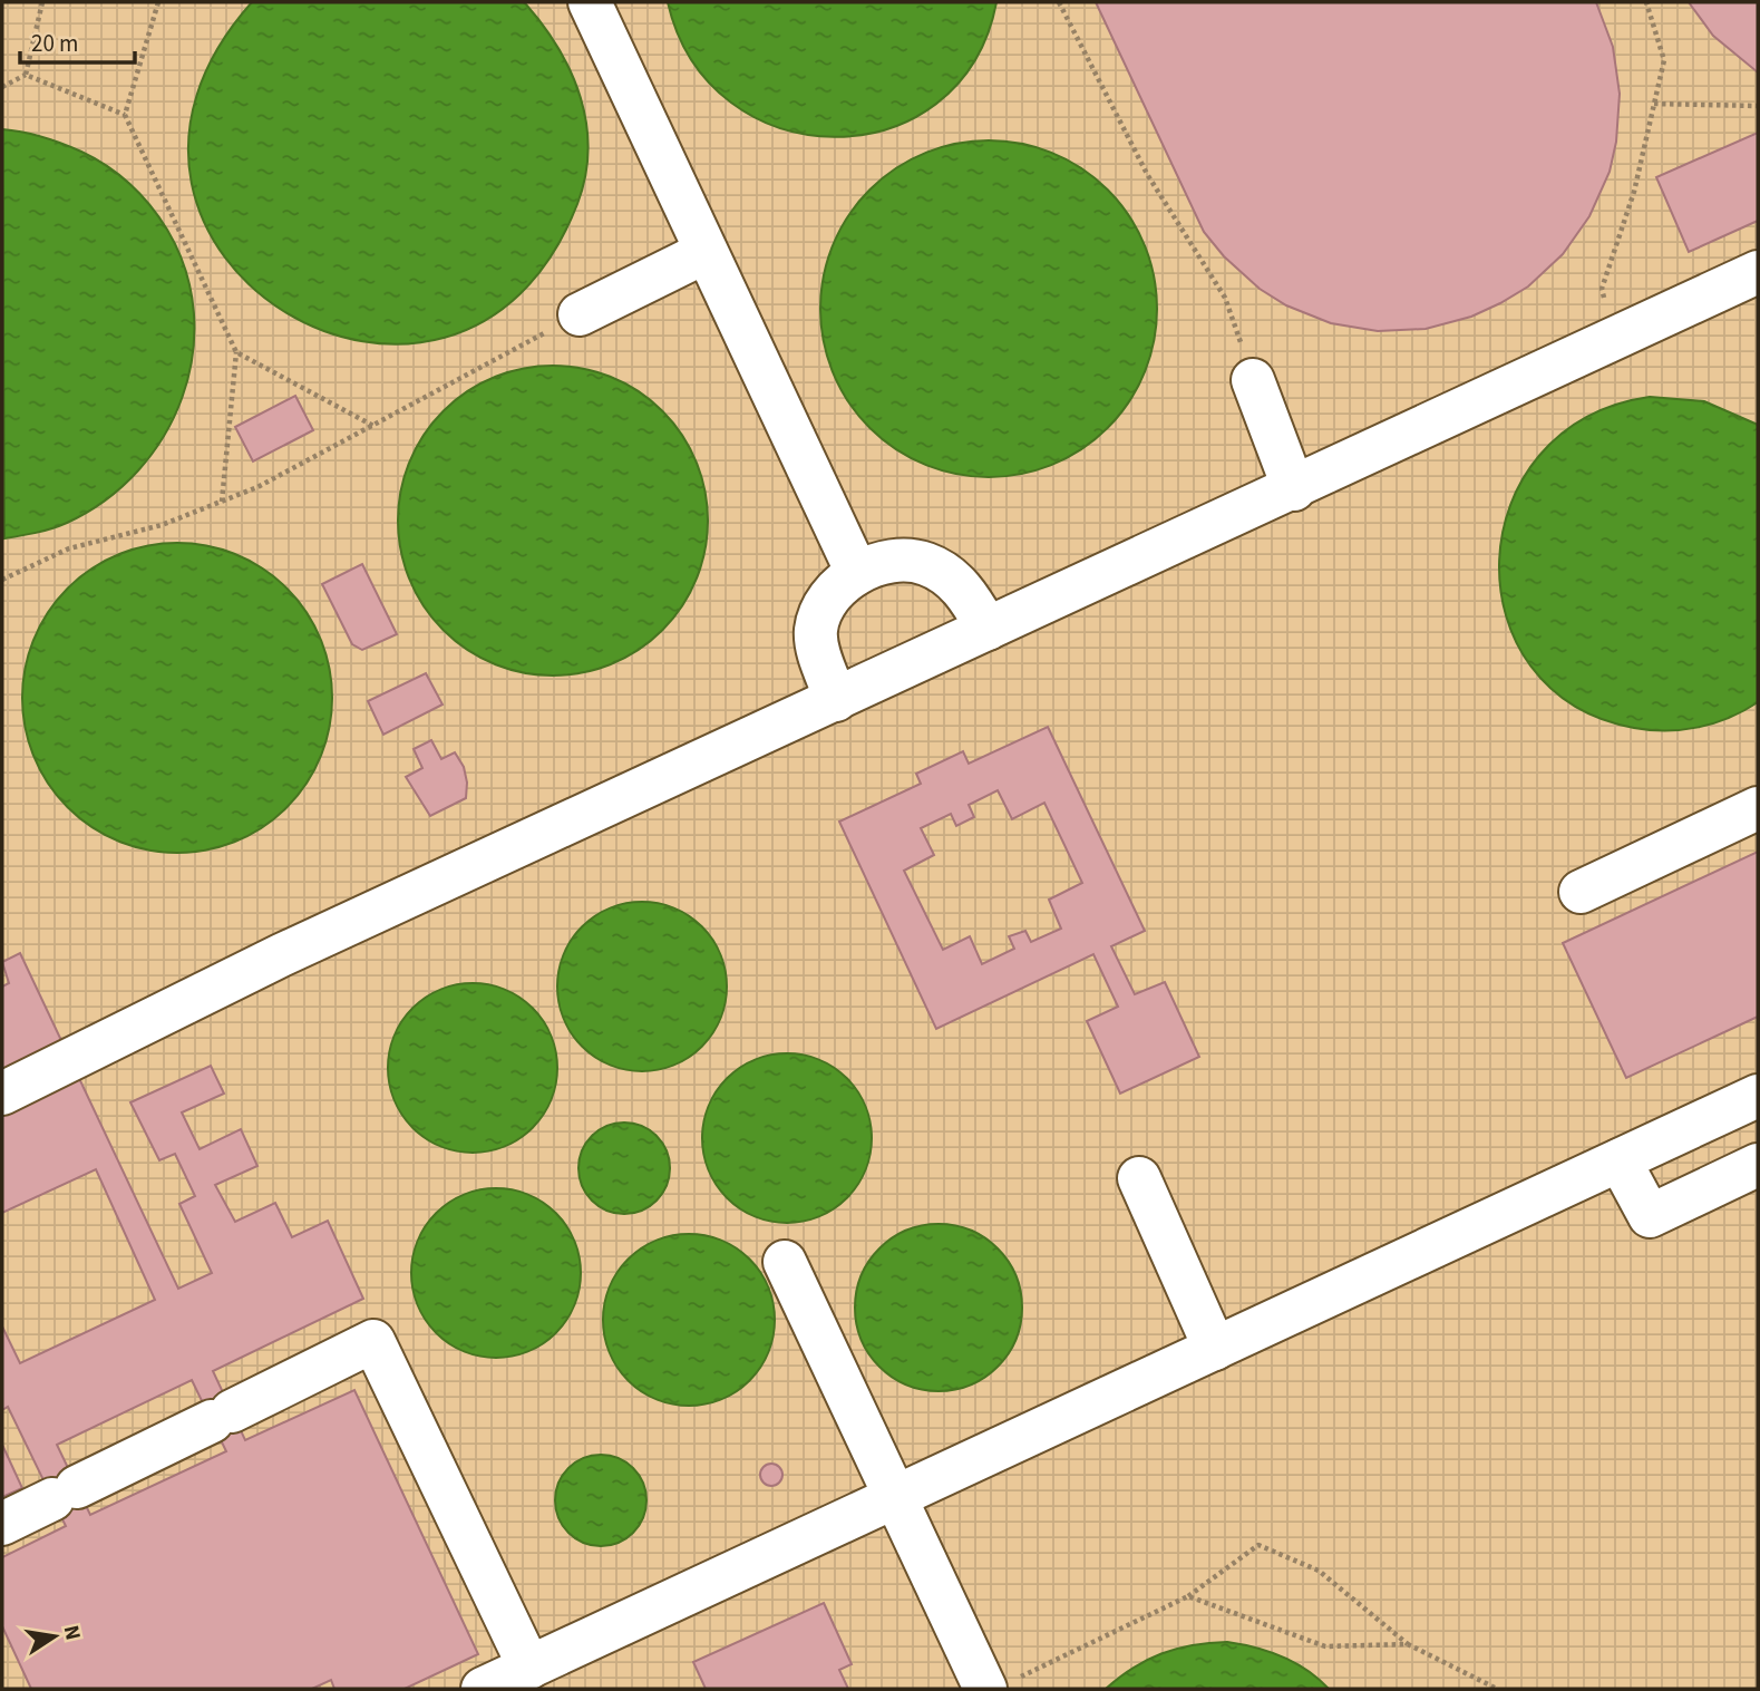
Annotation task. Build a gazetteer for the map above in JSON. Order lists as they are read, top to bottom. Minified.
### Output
{"scale_bar":"20 m","north":"right"}
